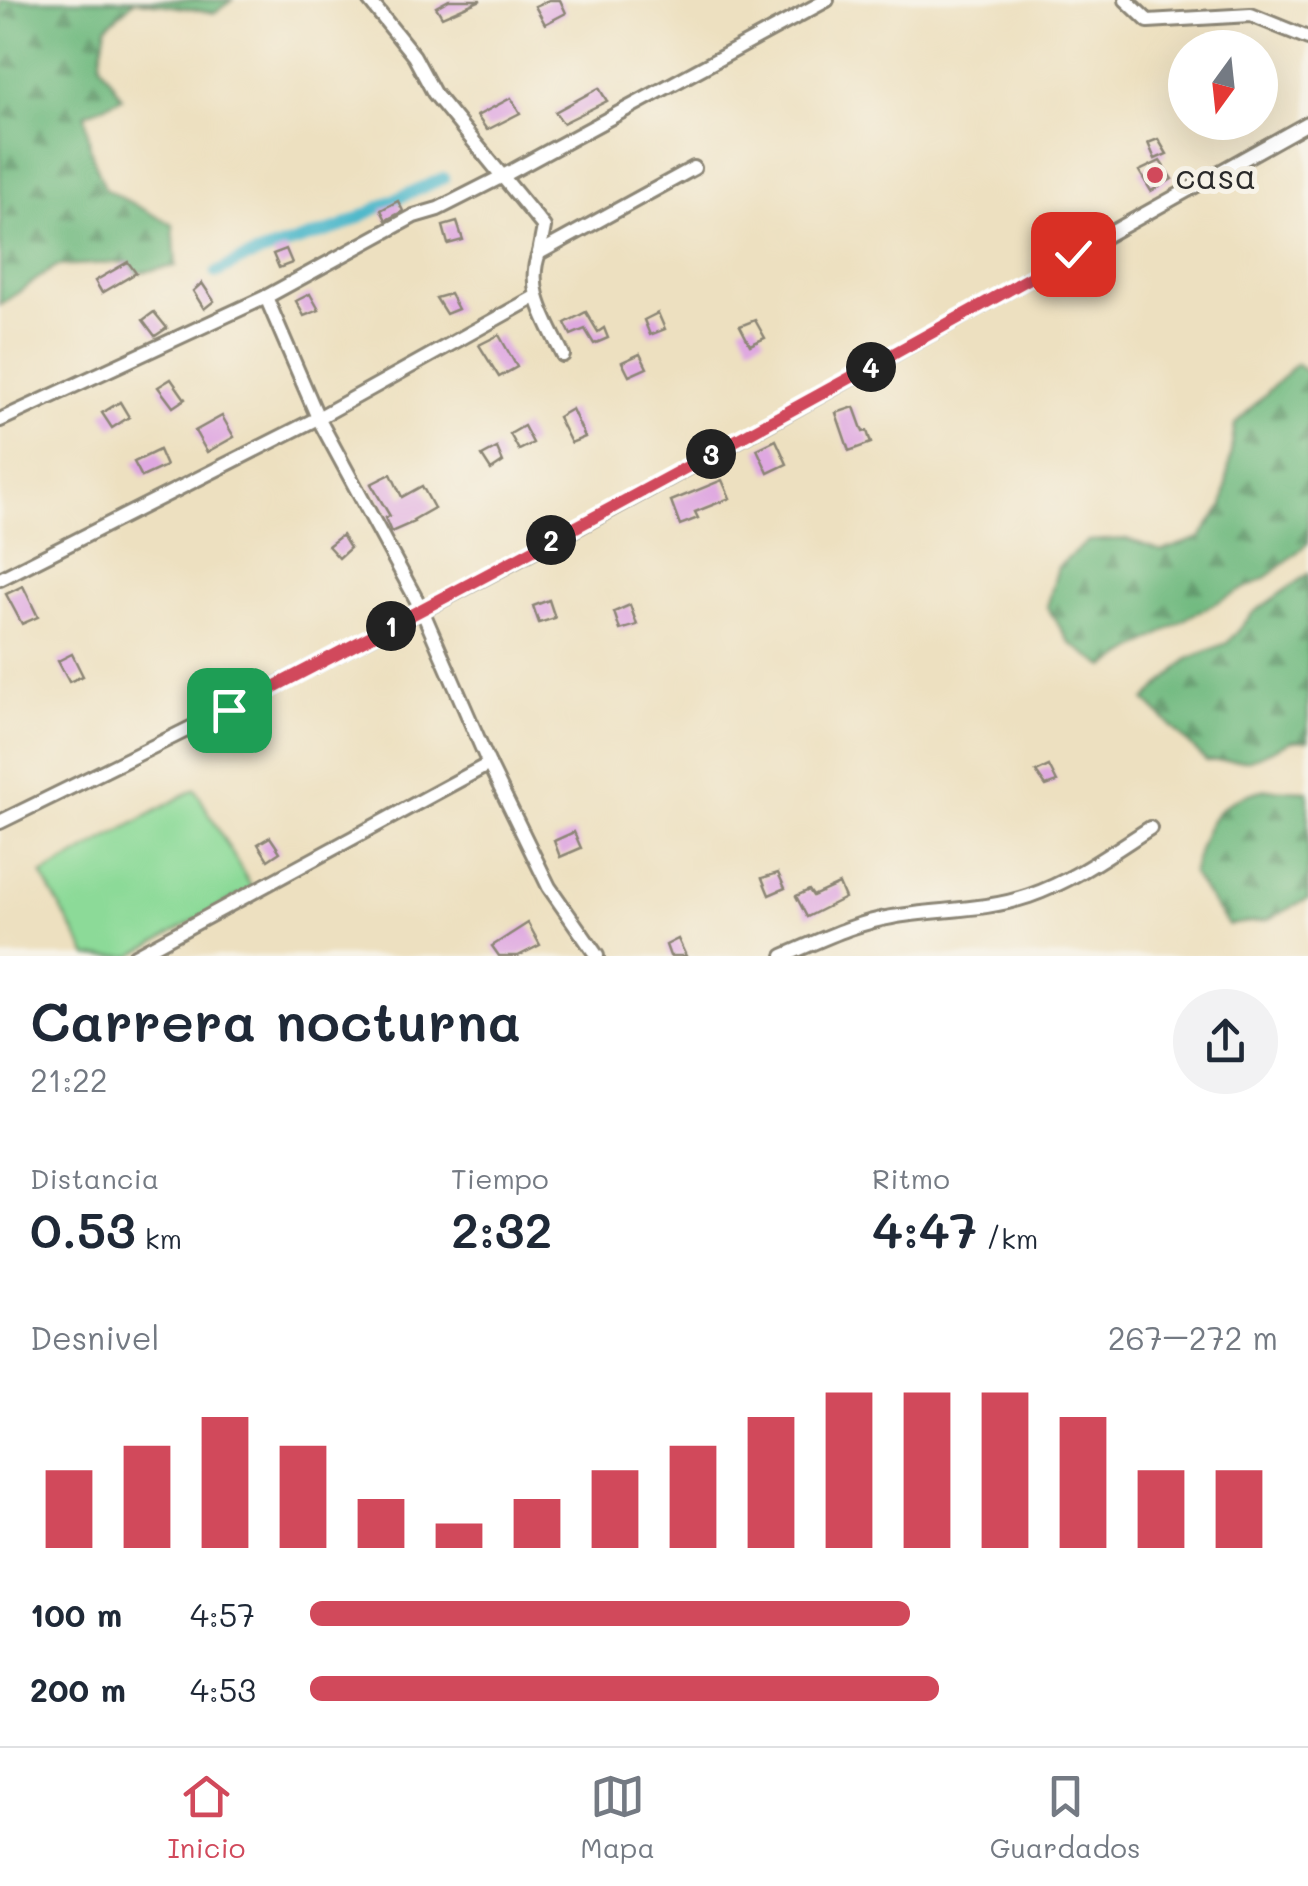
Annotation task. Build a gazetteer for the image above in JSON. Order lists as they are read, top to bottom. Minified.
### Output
{"places":["casa"],"north":"bottom","page":{"pins":["4","3","2","1"],"heading":["Carrera nocturna","21:22"],"stats":[["Distancia","0.53 km"],["Tiempo","2:32"],["Ritmo","4:47 /km"]],"chart":["Desnivel","267–272 m"],"list":[{"name":"100 m","note":"4:57"},{"name":"200 m","note":"4:53"}],"tabs":["Inicio","Mapa","Guardados"]}}
